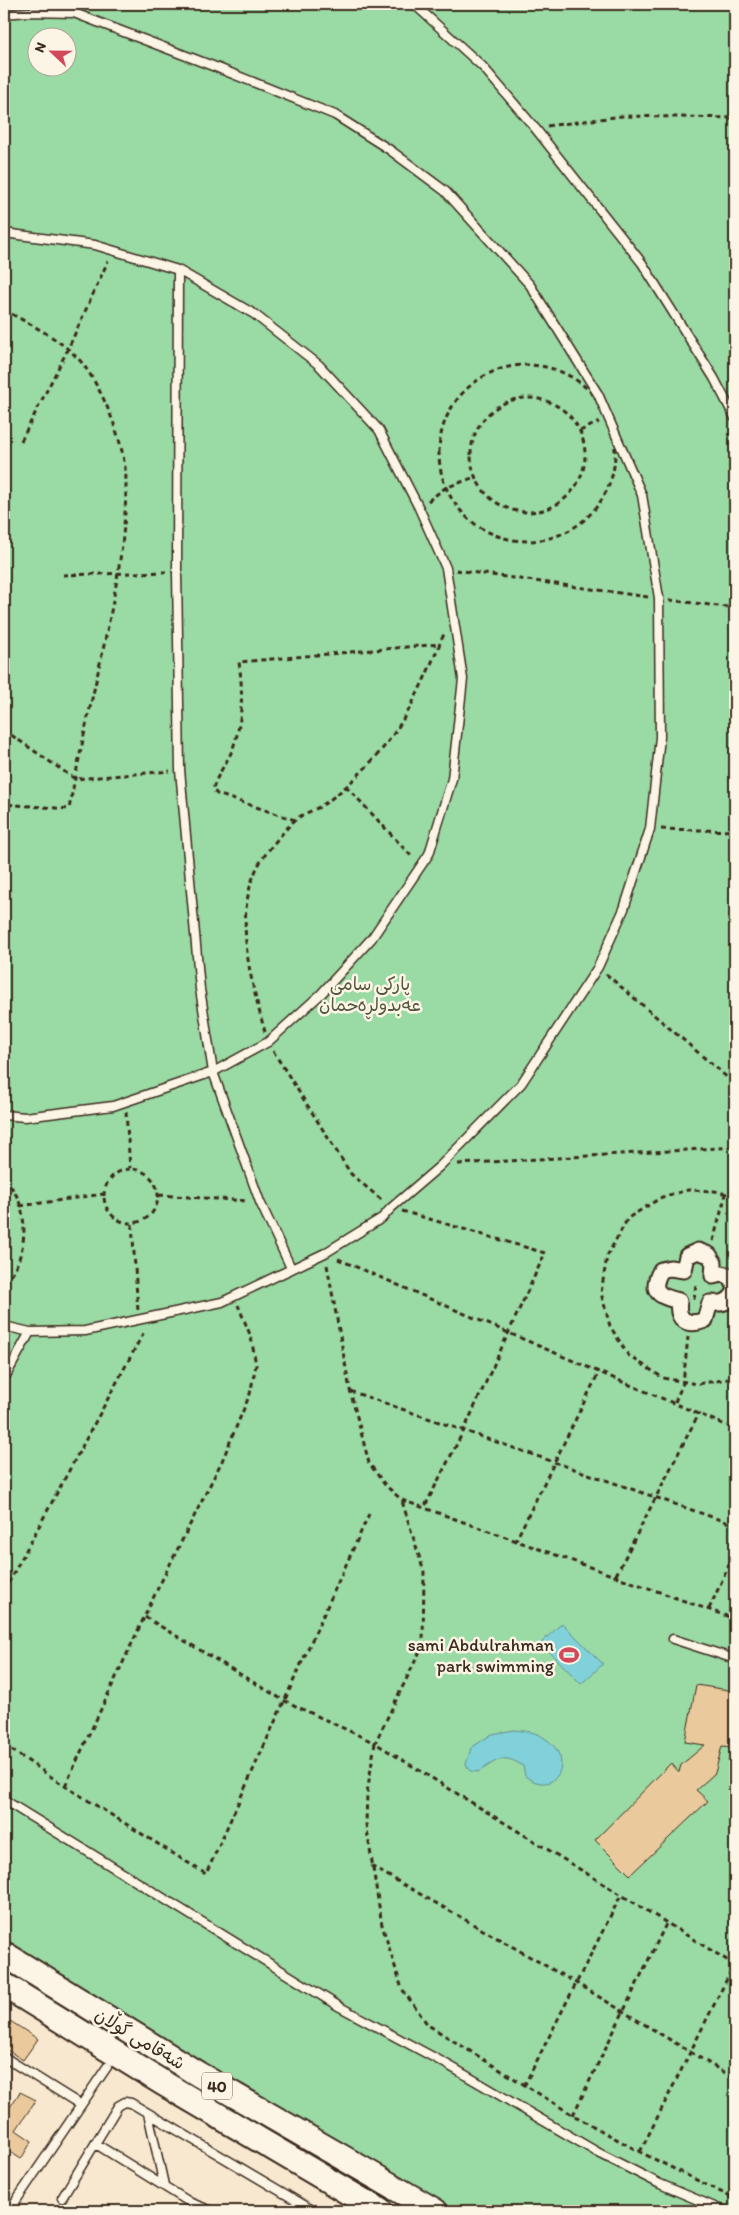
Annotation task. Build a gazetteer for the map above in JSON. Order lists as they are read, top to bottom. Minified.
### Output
{"streets":{"main road":["شەقامی گوڵان","40"]},"parks":["پارکی سامی عەبدولڕەحمان"],"places":{"sports":["sami Abdulrahman park swimming"]},"north":"left"}
